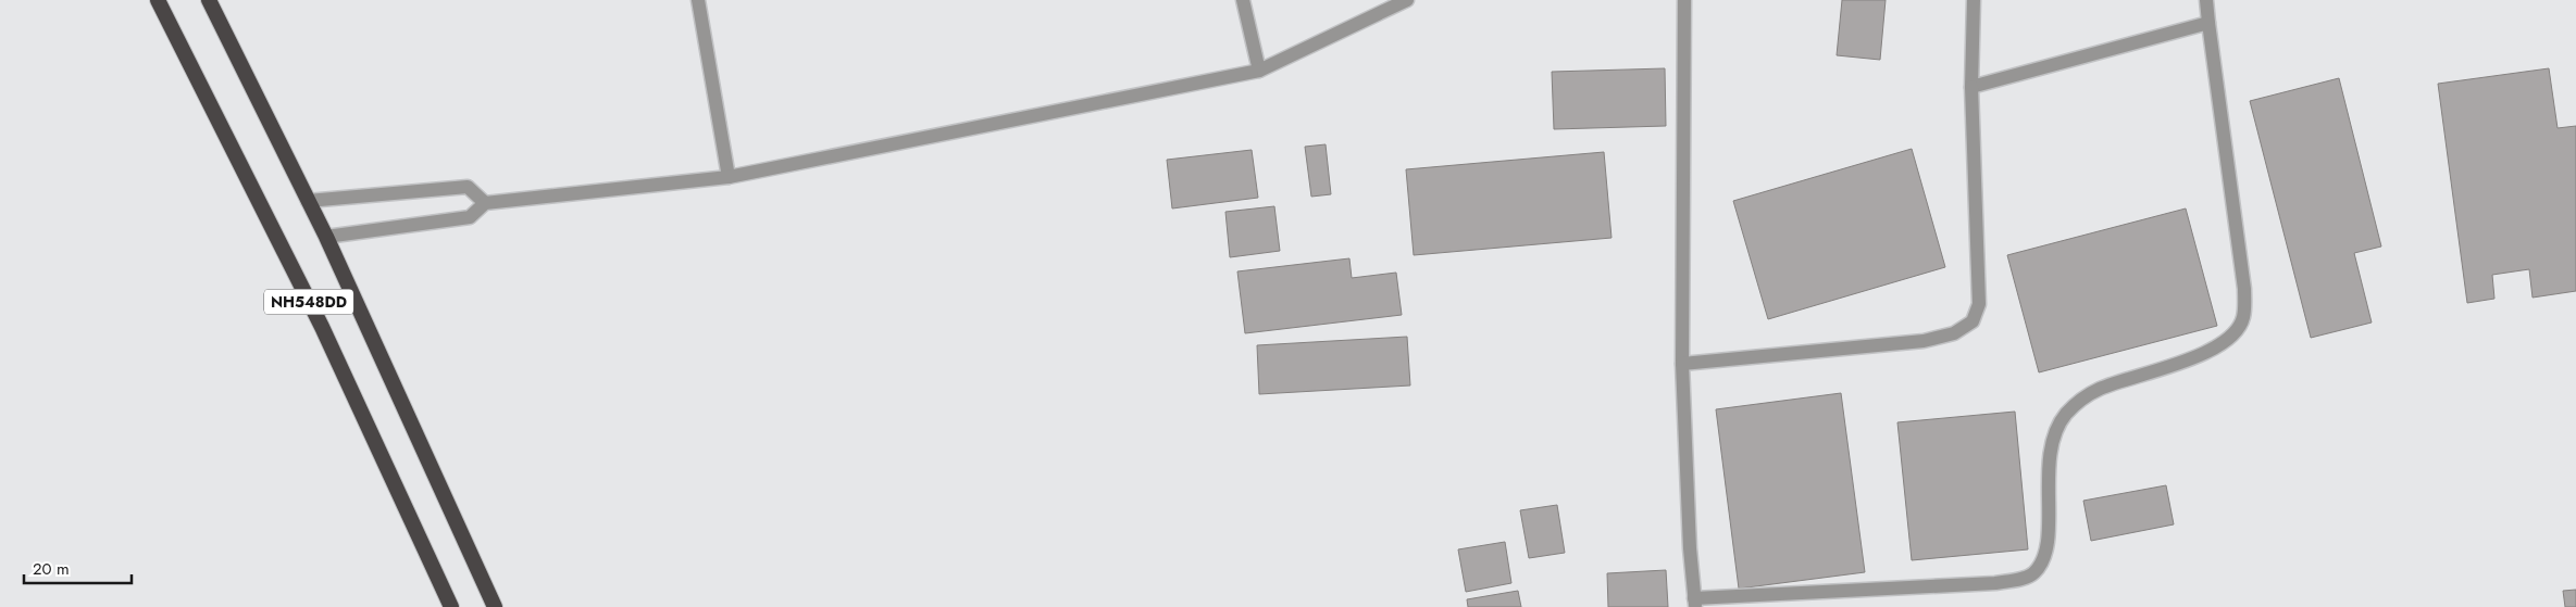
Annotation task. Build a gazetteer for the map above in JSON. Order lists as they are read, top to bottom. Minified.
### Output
{"streets":{"highway":["NH548DD"]},"scale_bar":"20 m"}
